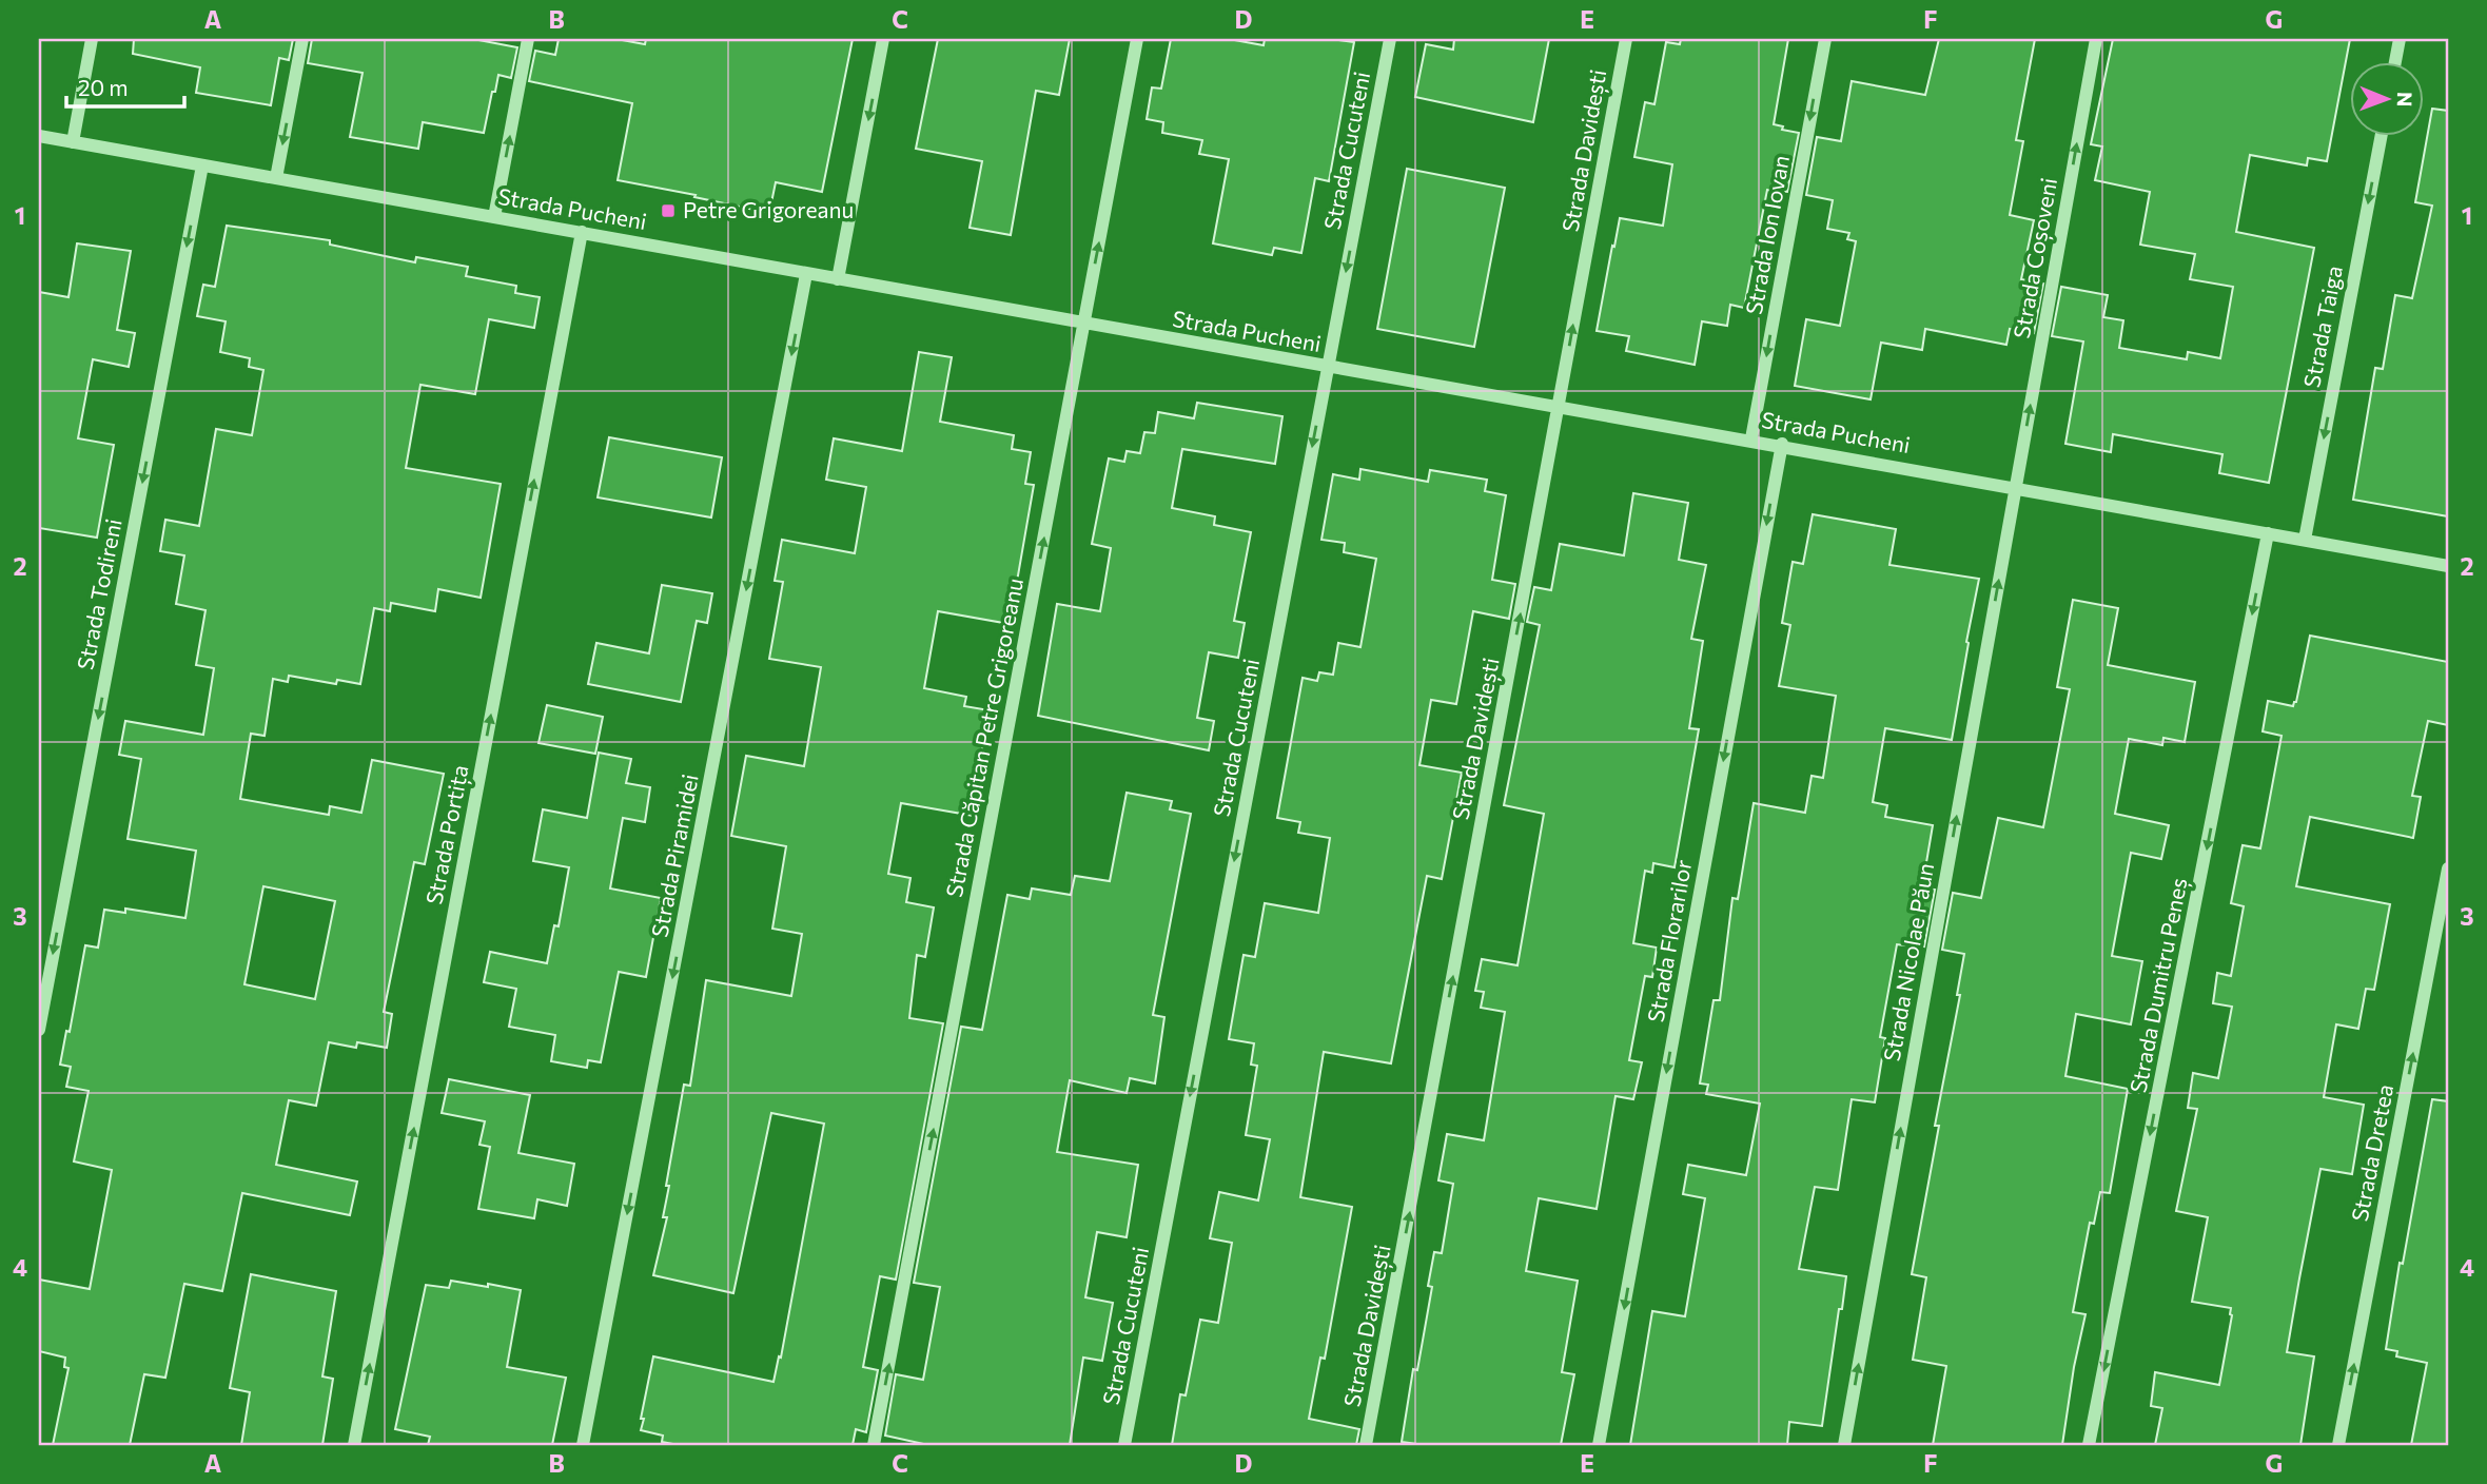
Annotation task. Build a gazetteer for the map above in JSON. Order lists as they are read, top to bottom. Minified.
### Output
{"streets":{"street":["Strada Cucuteni","Strada Davidești","Strada Pucheni","Strada Ion Iovan","Strada Coșoveni","Strada Taiga","Strada Todireni","Strada Căpitan Petre Grigoreanu","Strada Portița","Strada Piramidei","Strada Florarilor","Strada Nicolae Păun","Strada Dumitru Peneș","Strada Dretea"]},"crossings":[["Strada Cucuteni","Strada Pucheni"],["Strada Davidești","Strada Pucheni"],["Strada Pucheni","Strada Ion Iovan"],["Strada Pucheni","Strada Coșoveni"],["Strada Pucheni","Strada Taiga"],["Strada Pucheni","Strada Todireni"],["Strada Pucheni","Strada Căpitan Petre Grigoreanu"],["Strada Pucheni","Strada Portița"],["Strada Pucheni","Strada Piramidei"],["Strada Pucheni","Strada Florarilor"],["Strada Pucheni","Strada Nicolae Păun"],["Strada Pucheni","Strada Dumitru Peneș"],["Strada Coșoveni","Strada Nicolae Păun"]],"one_way":["Strada Cucuteni","Strada Davidești","Strada Ion Iovan","Strada Coșoveni","Strada Taiga","Strada Todireni","Strada Căpitan Petre Grigoreanu","Strada Portița","Strada Piramidei","Strada Florarilor","Strada Nicolae Păun","Strada Dumitru Peneș","Strada Dretea"],"places":{"transit":["Petre Grigoreanu"]},"scale_bar":"20 m","north":"right","grid":{"columns":["A","B","C","D","E","F","G"],"rows":["1","2","3","4"]}}
